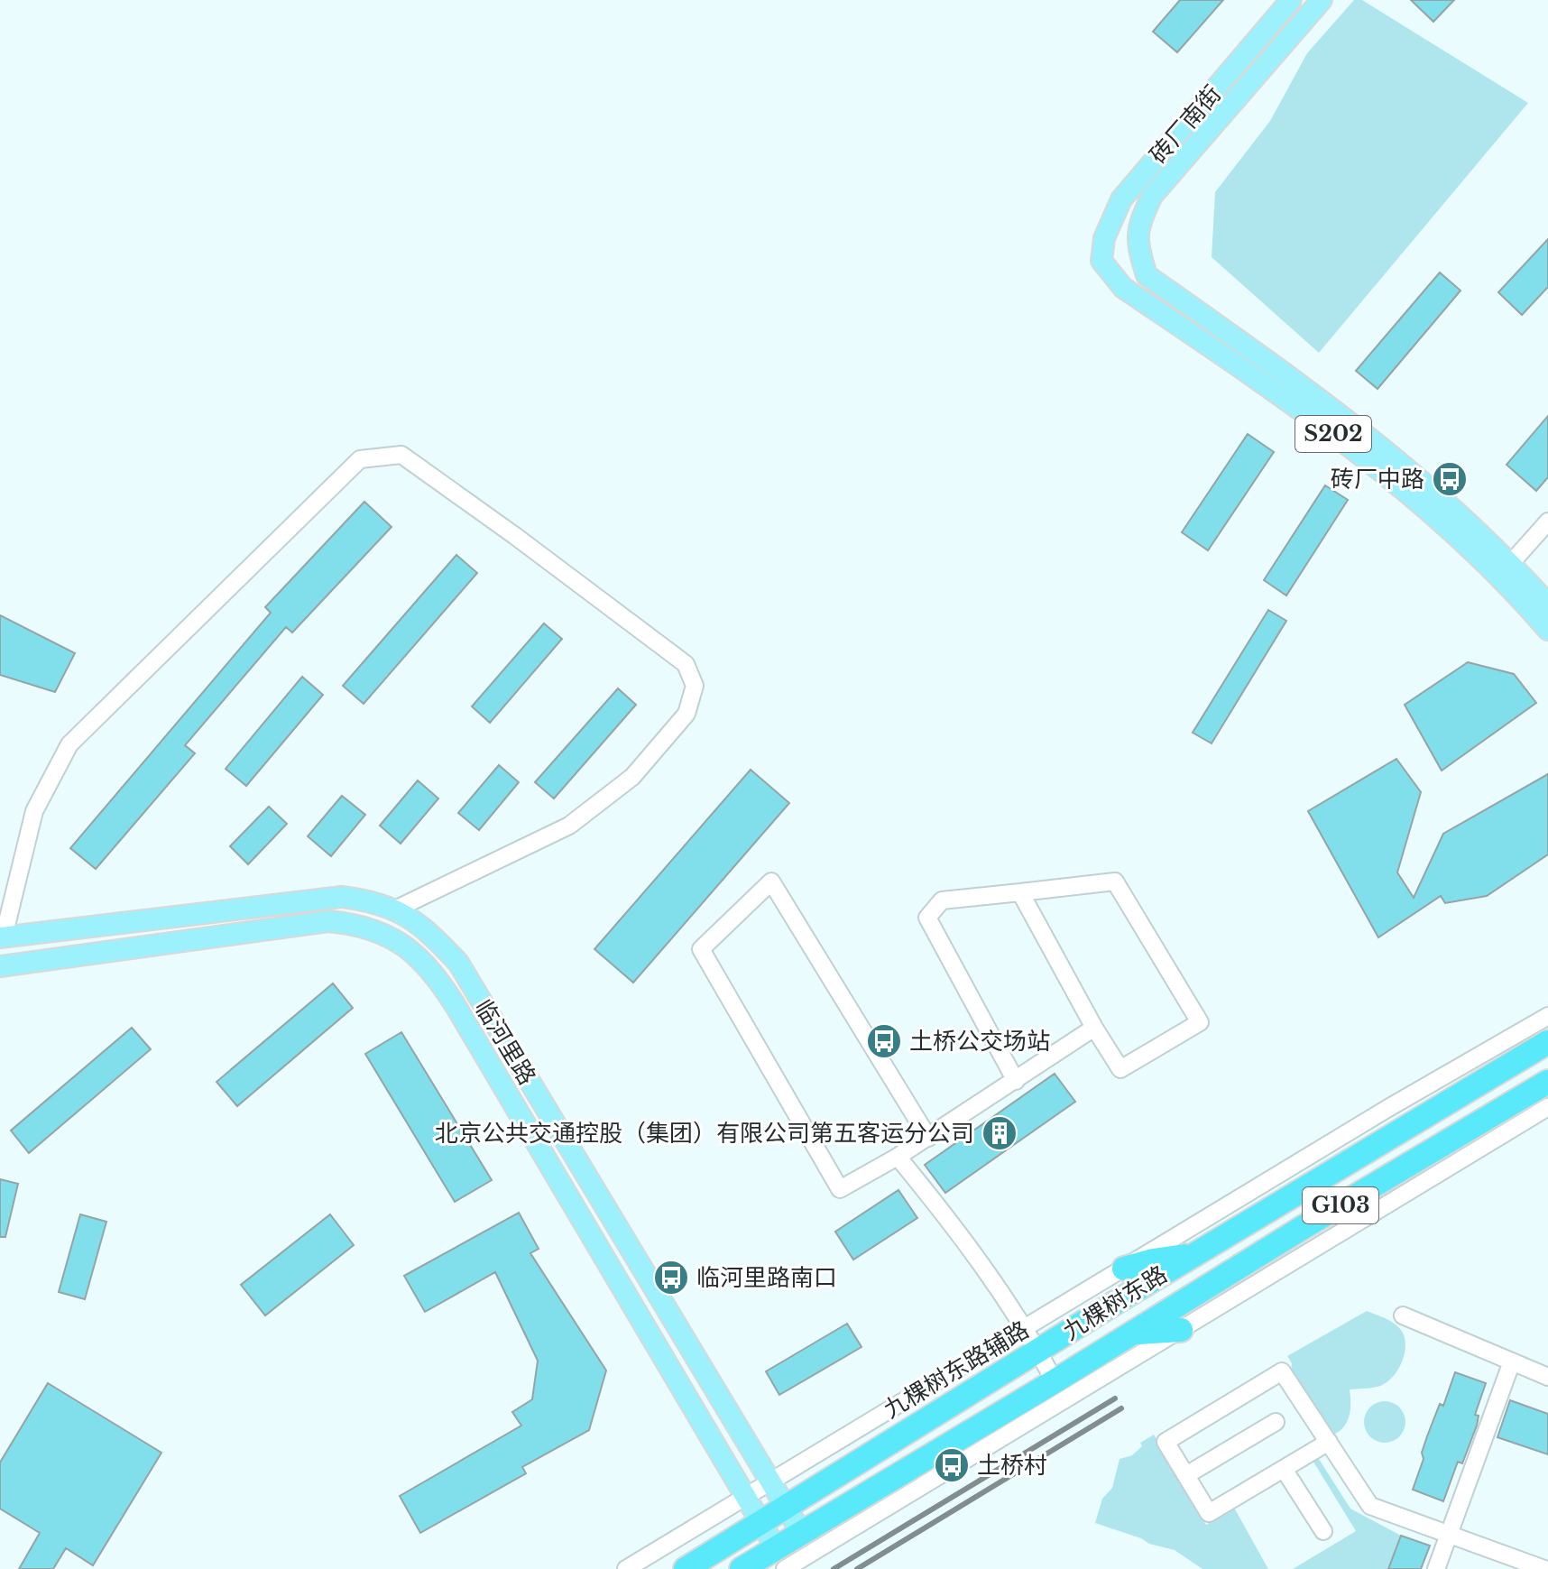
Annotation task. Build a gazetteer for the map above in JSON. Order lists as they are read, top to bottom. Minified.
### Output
{"streets":{"highway":["G103","九棵树东路"],"main road":["砖厂南街","S202","临河里路"],"street":["九棵树东路辅路"]},"crossings":[["砖厂南街","S202"],["临河里路","九棵树东路"],["临河里路","九棵树东路辅路"]],"places":{"bus stop":["砖厂中路","土桥公交场站","临河里路南口","土桥村"],"building":["北京公共交通控股（集团）有限公司第五客运分公司"]}}
